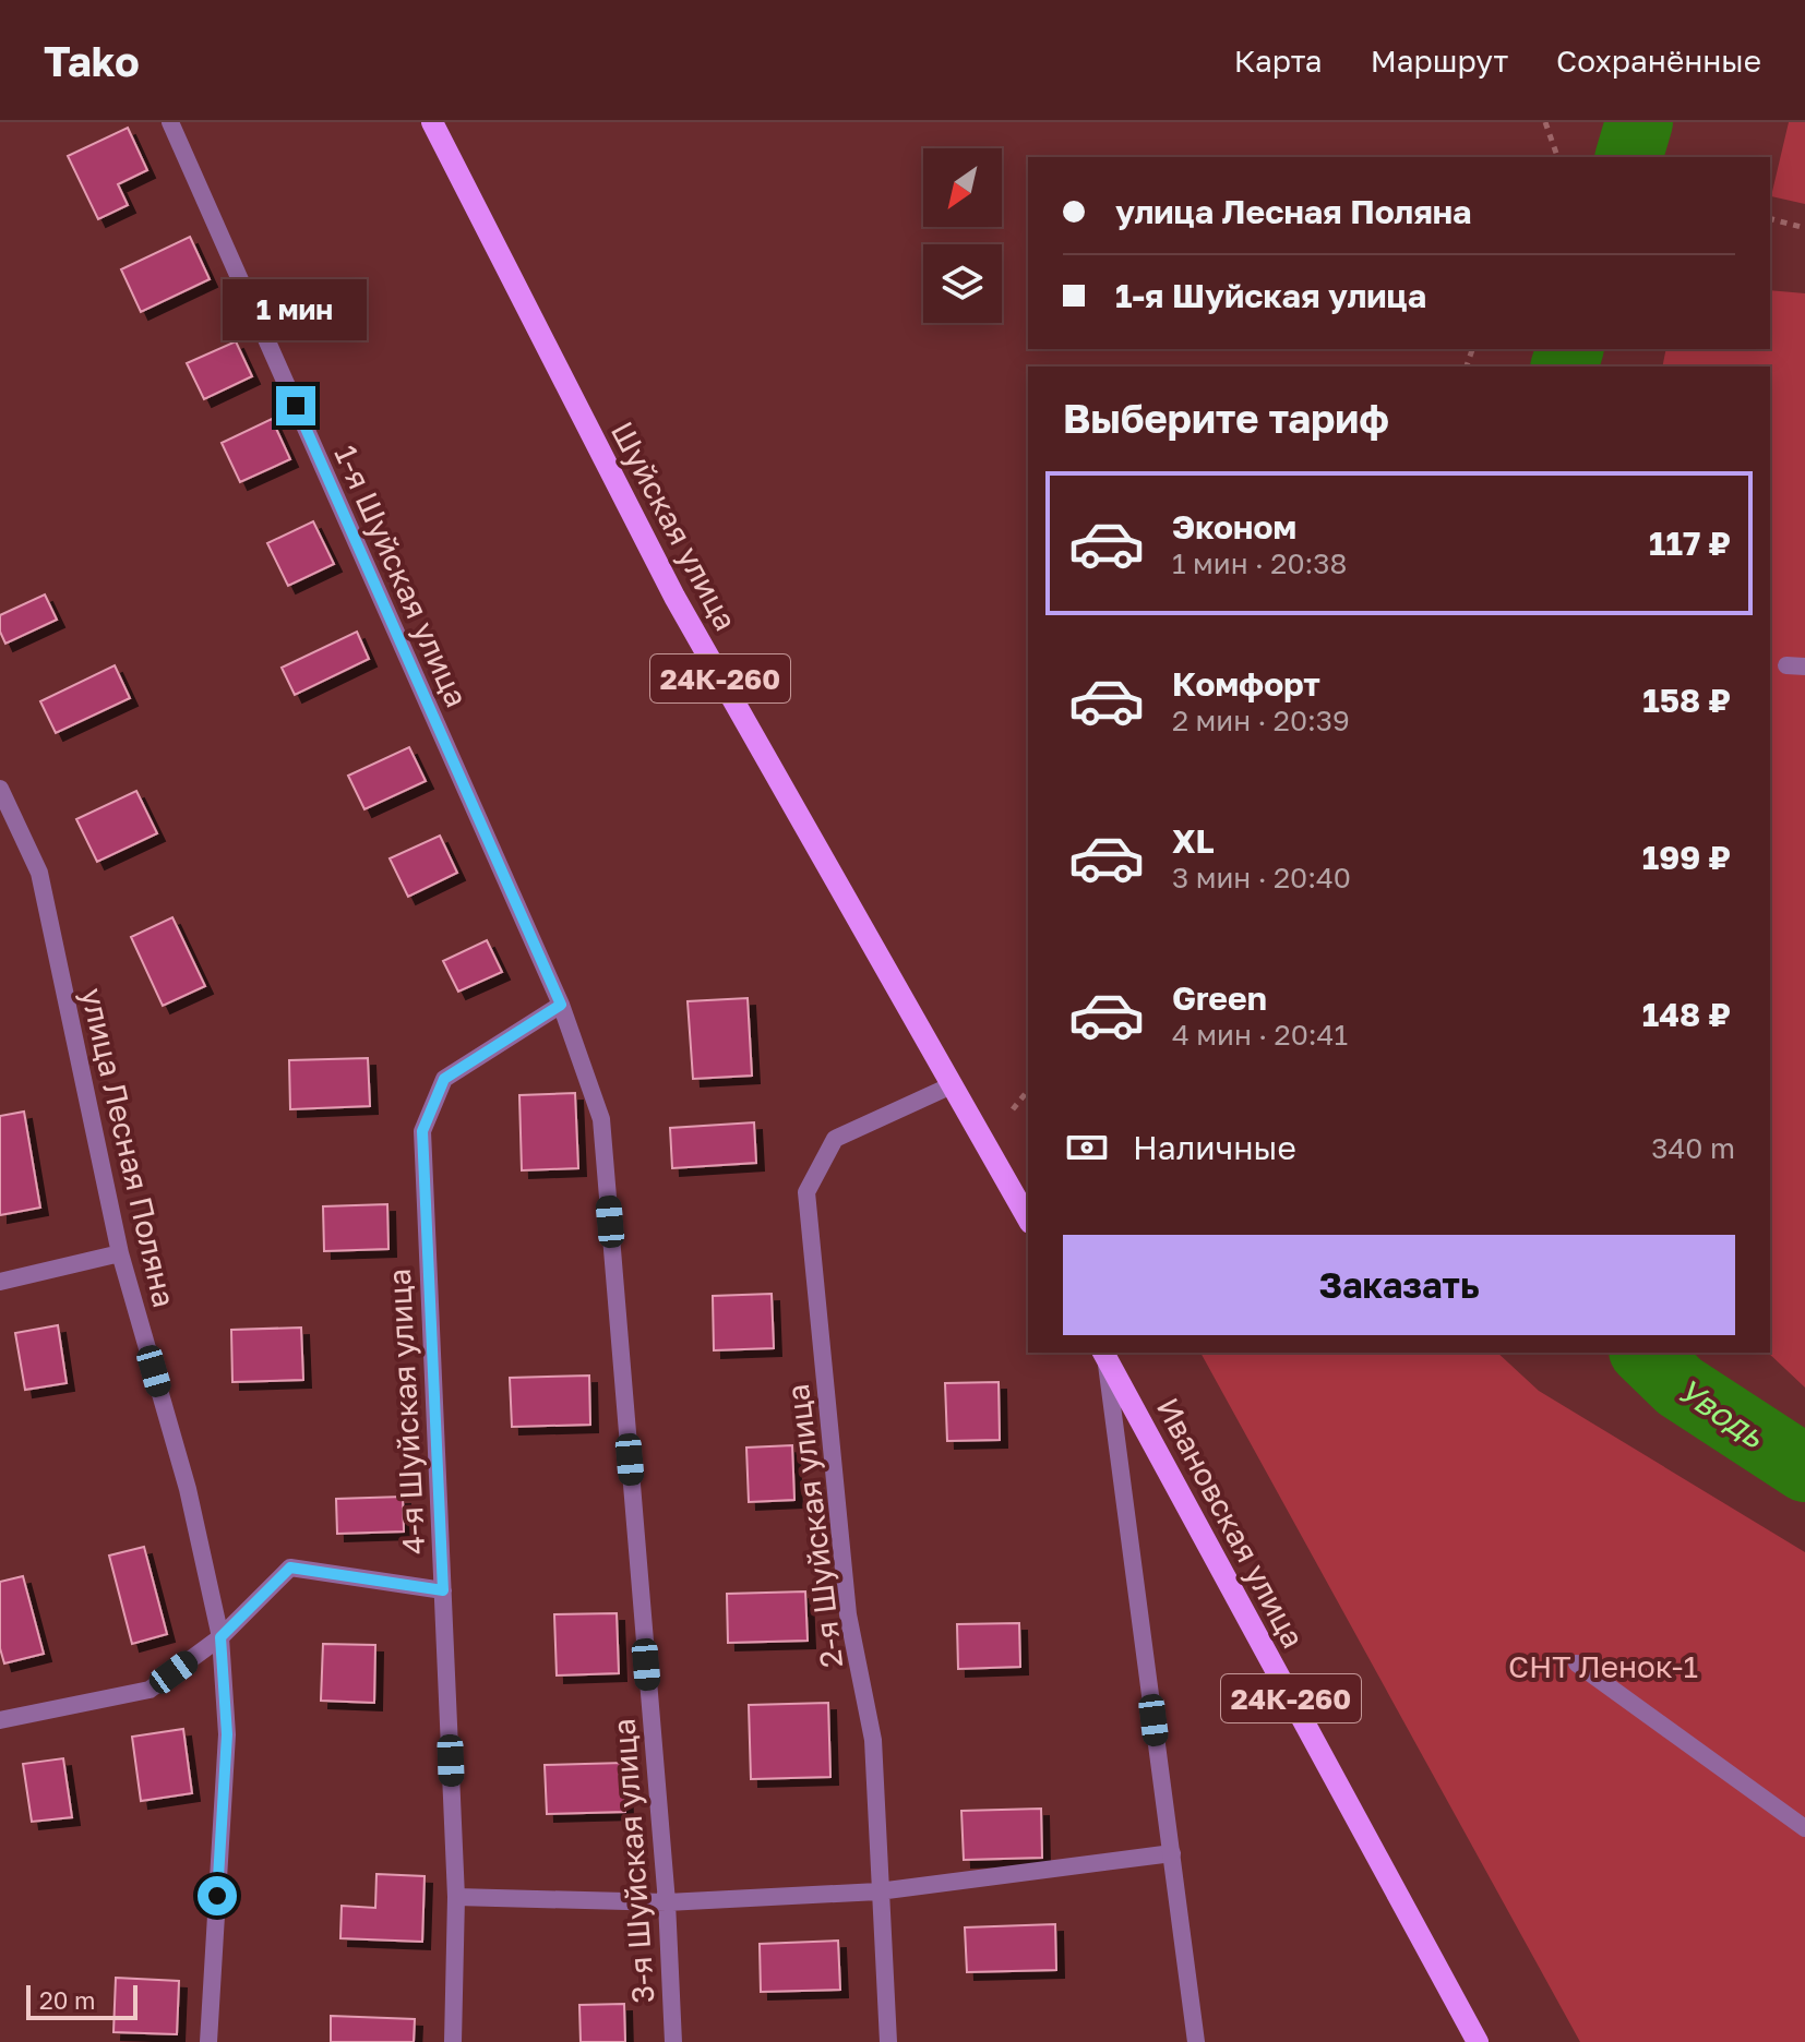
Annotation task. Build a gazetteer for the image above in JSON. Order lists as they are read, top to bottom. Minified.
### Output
{"streets":{"main road":["Шуйская улица","24К-260","Ивановская улица"],"street":["1-я Шуйская улица","улица Лесная Поляна","4-я Шуйская улица","2-я Шуйская улица","3-я Шуйская улица"]},"crossings":[["Шуйская улица","2-я Шуйская улица"],["1-я Шуйская улица","4-я Шуйская улица"],["1-я Шуйская улица","3-я Шуйская улица"],["4-я Шуйская улица","3-я Шуйская улица"]],"water":["Уводь"],"parks":["СНТ Ленок-1"],"scale_bar":"20 m","north":"bottom left","page":{"header":"Tako","nav":["Карта","Маршрут","Сохранённые"],"banner":["улица Лесная Поляна","1-я Шуйская улица"],"bubble":"1 мин","heading":"Выберите тариф","list":[{"name":"Эконом","note":"1 мин · 20:38","value":"117 ₽"},{"name":"Комфорт","note":"2 мин · 20:39","value":"158 ₽"},{"name":"XL","note":"3 мин · 20:40","value":"199 ₽"},{"name":"Green","note":"4 мин · 20:41","value":"148 ₽"}],"pay":["Наличные","340 m"],"buttons":"Заказать","scale":"20 m"}}
